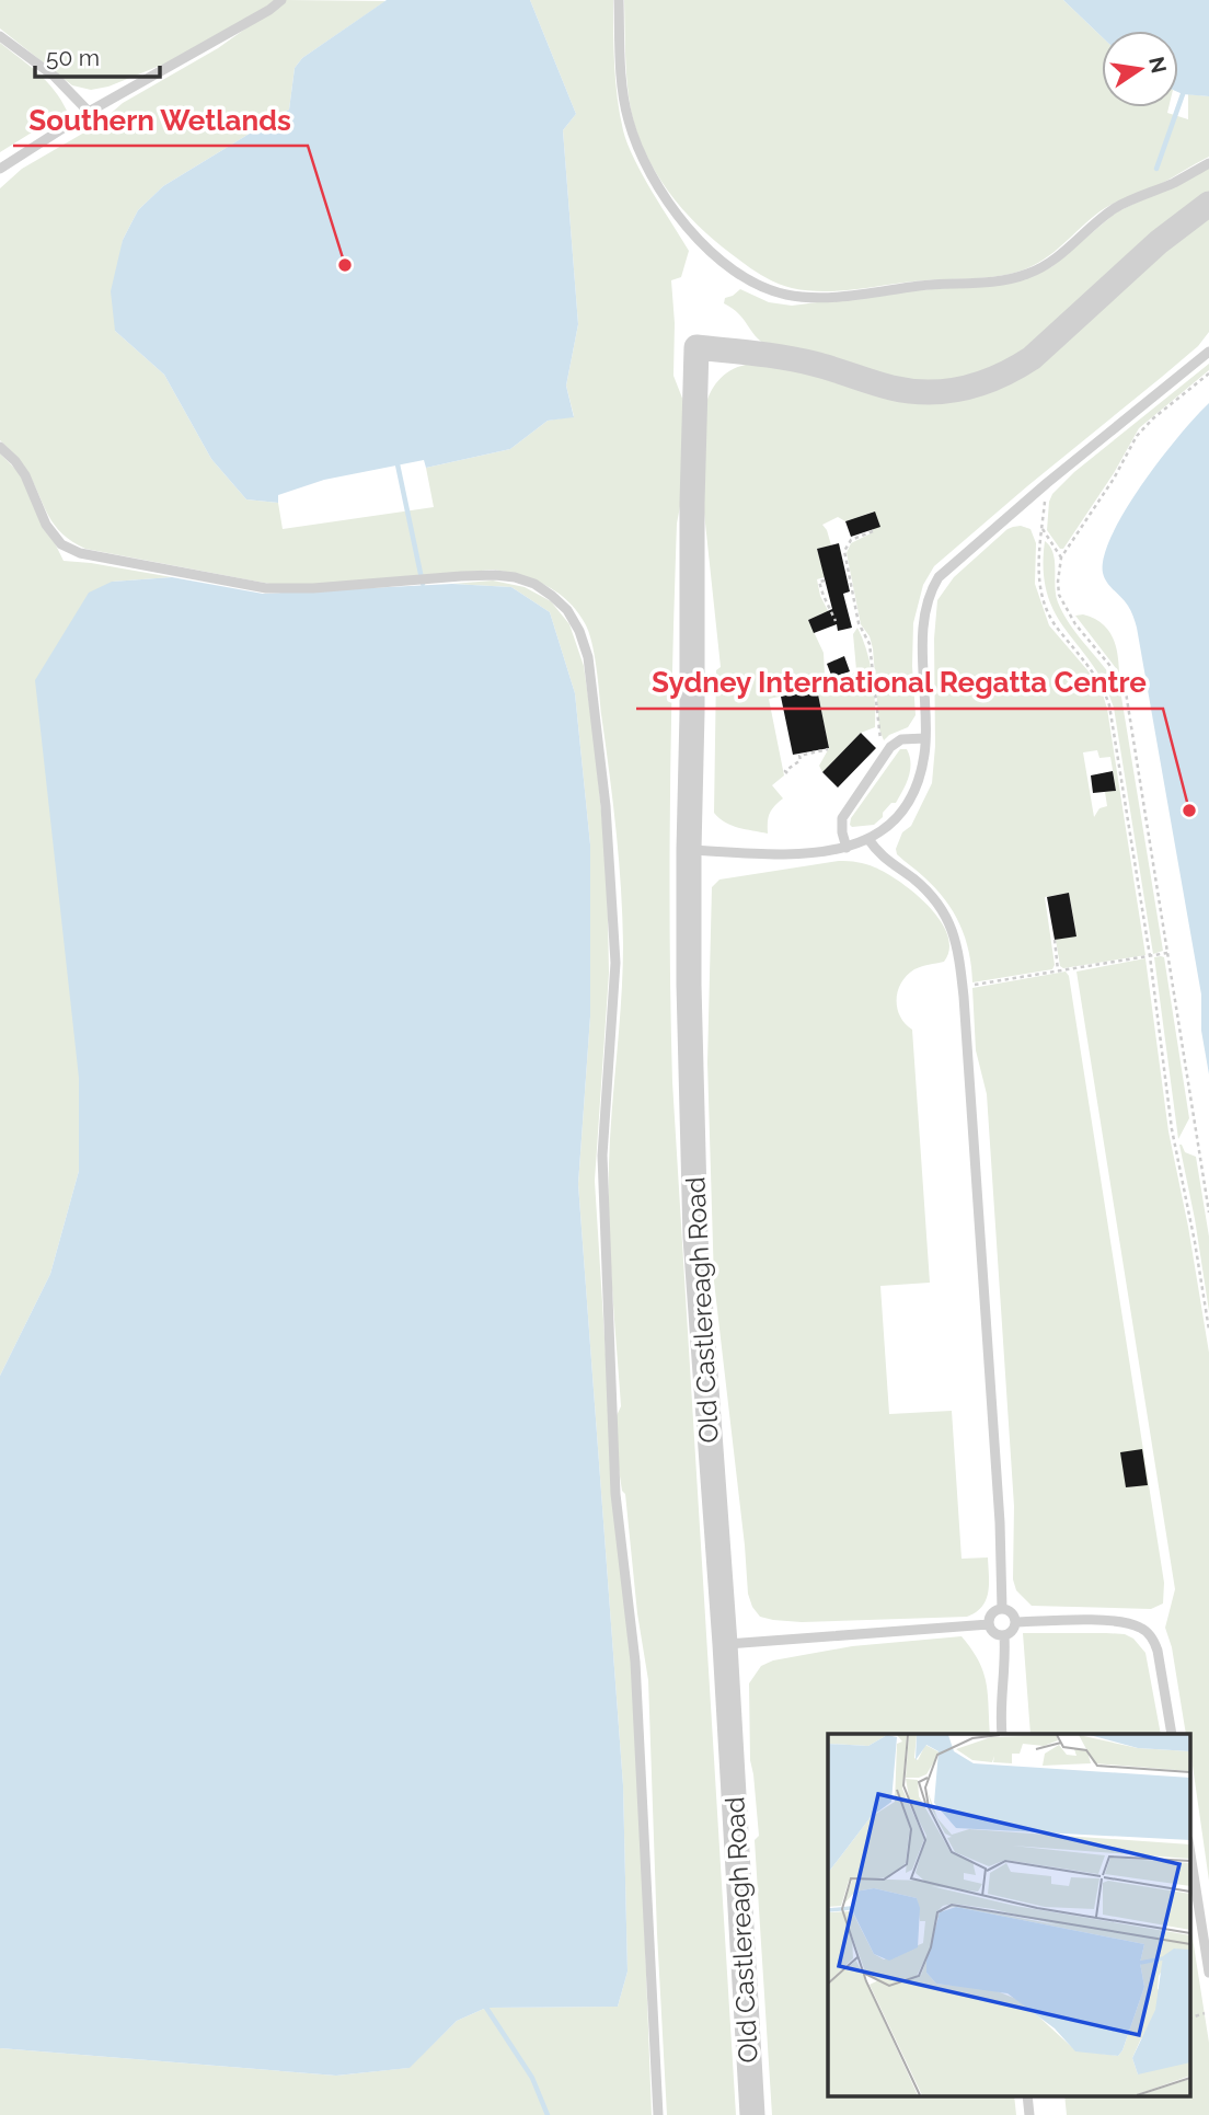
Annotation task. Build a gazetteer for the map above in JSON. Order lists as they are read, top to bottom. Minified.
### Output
{"streets":{"street":["Old Castlereagh Road"]},"places":["Southern Wetlands","Sydney International Regatta Centre"],"scale_bar":"50 m","north":"right"}
